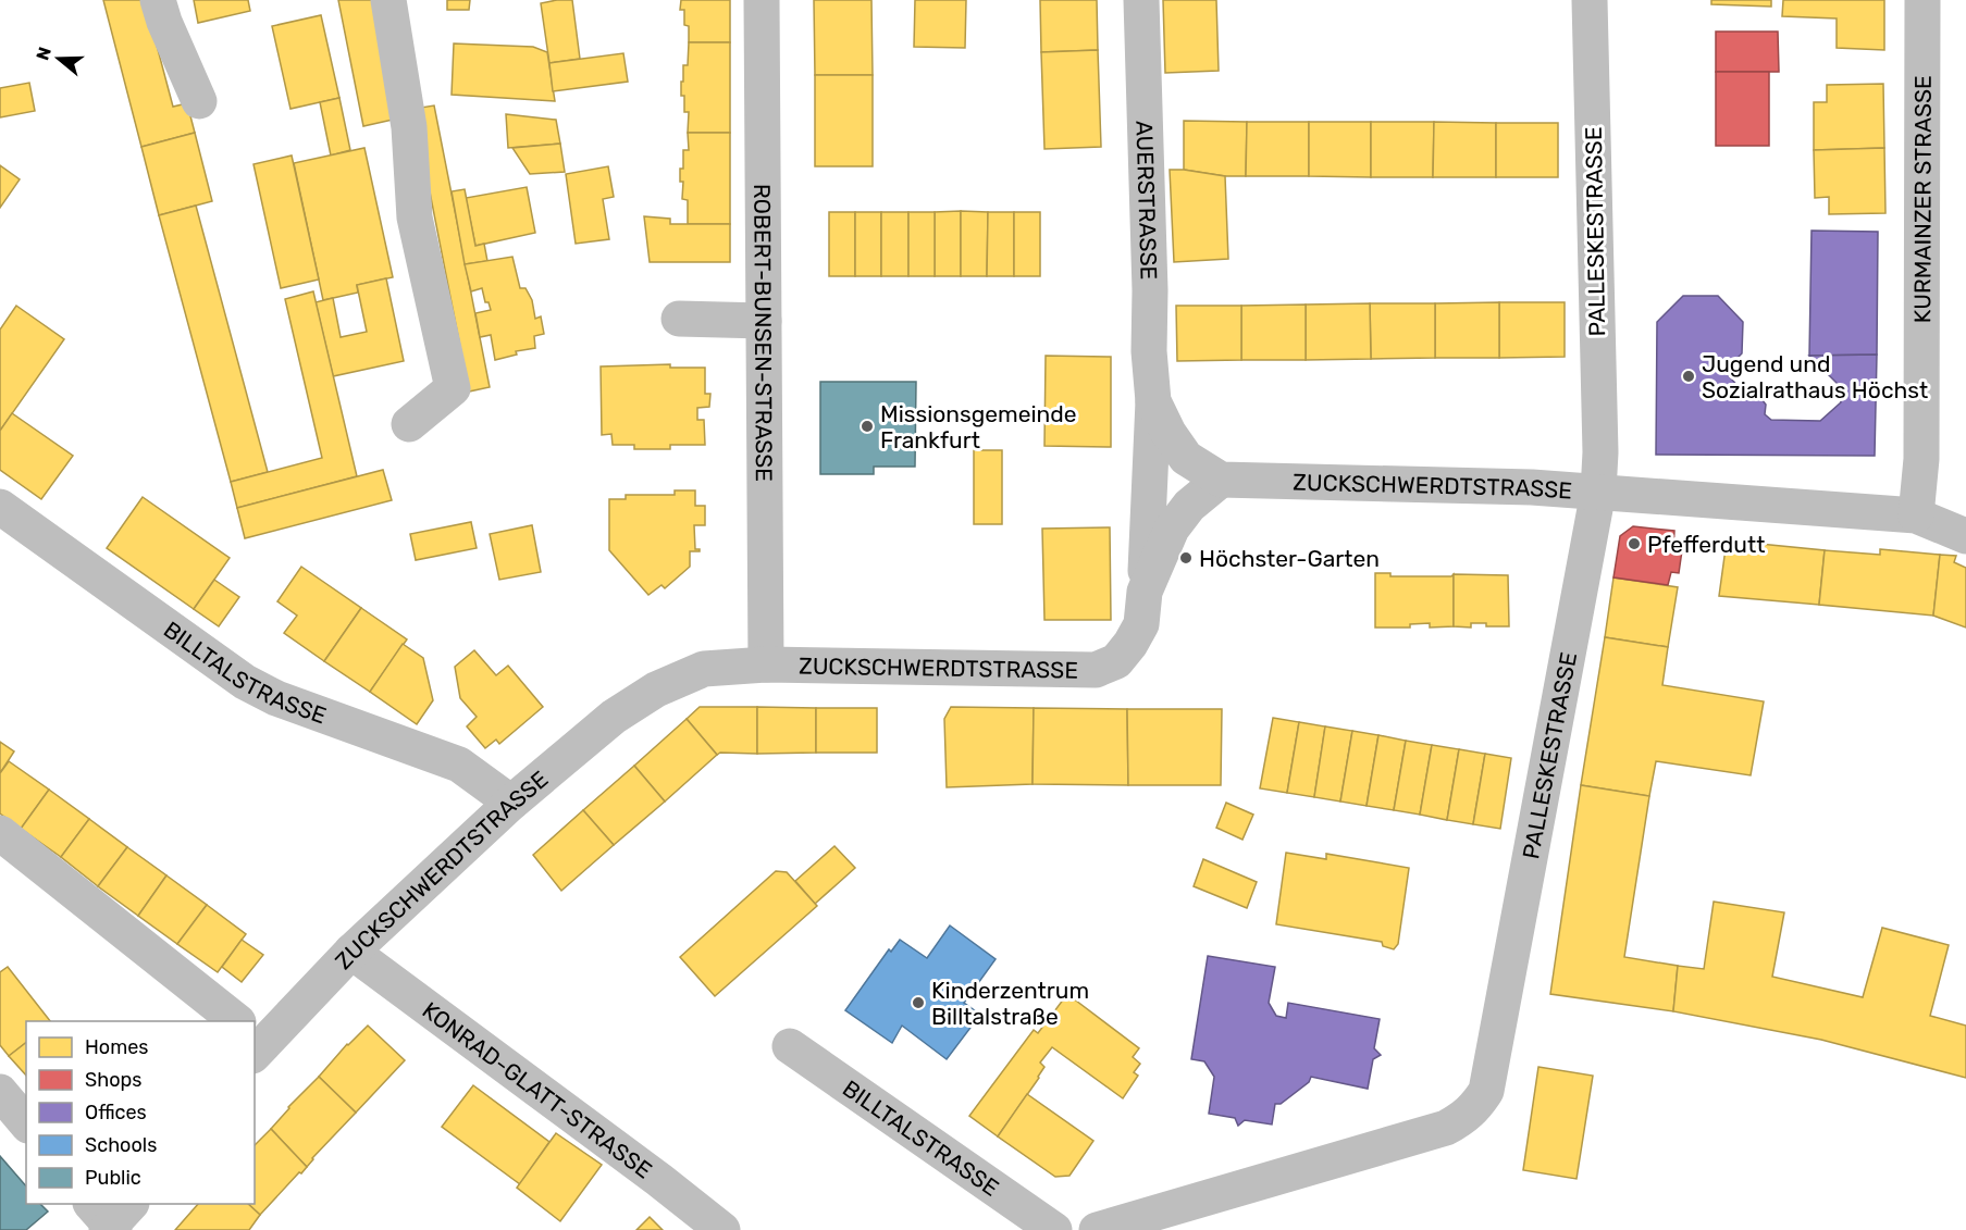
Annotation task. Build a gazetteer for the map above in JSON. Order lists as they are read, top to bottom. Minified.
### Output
{"streets":{"street":["KURMAINZER STRASSE","AUERSTRASSE","PALLESKESTRASSE","ROBERT-BUNSEN-STRASSE","ZUCKSCHWERDTSTRASSE","BILLTALSTRASSE","KONRAD-GLATT-STRASSE"]},"crossings":[["KURMAINZER STRASSE","ZUCKSCHWERDTSTRASSE"],["AUERSTRASSE","ZUCKSCHWERDTSTRASSE"],["PALLESKESTRASSE","ZUCKSCHWERDTSTRASSE"],["ROBERT-BUNSEN-STRASSE","ZUCKSCHWERDTSTRASSE"],["ZUCKSCHWERDTSTRASSE","BILLTALSTRASSE"],["ZUCKSCHWERDTSTRASSE","KONRAD-GLATT-STRASSE"]],"places":["Jugend und Sozialrathaus Höchst","Missionsgemeinde Frankfurt","Pfefferdutt","Höchster-Garten","Kinderzentrum Billtalstraße"],"legend":["Homes","Shops","Offices","Schools","Public"],"north":"left"}
